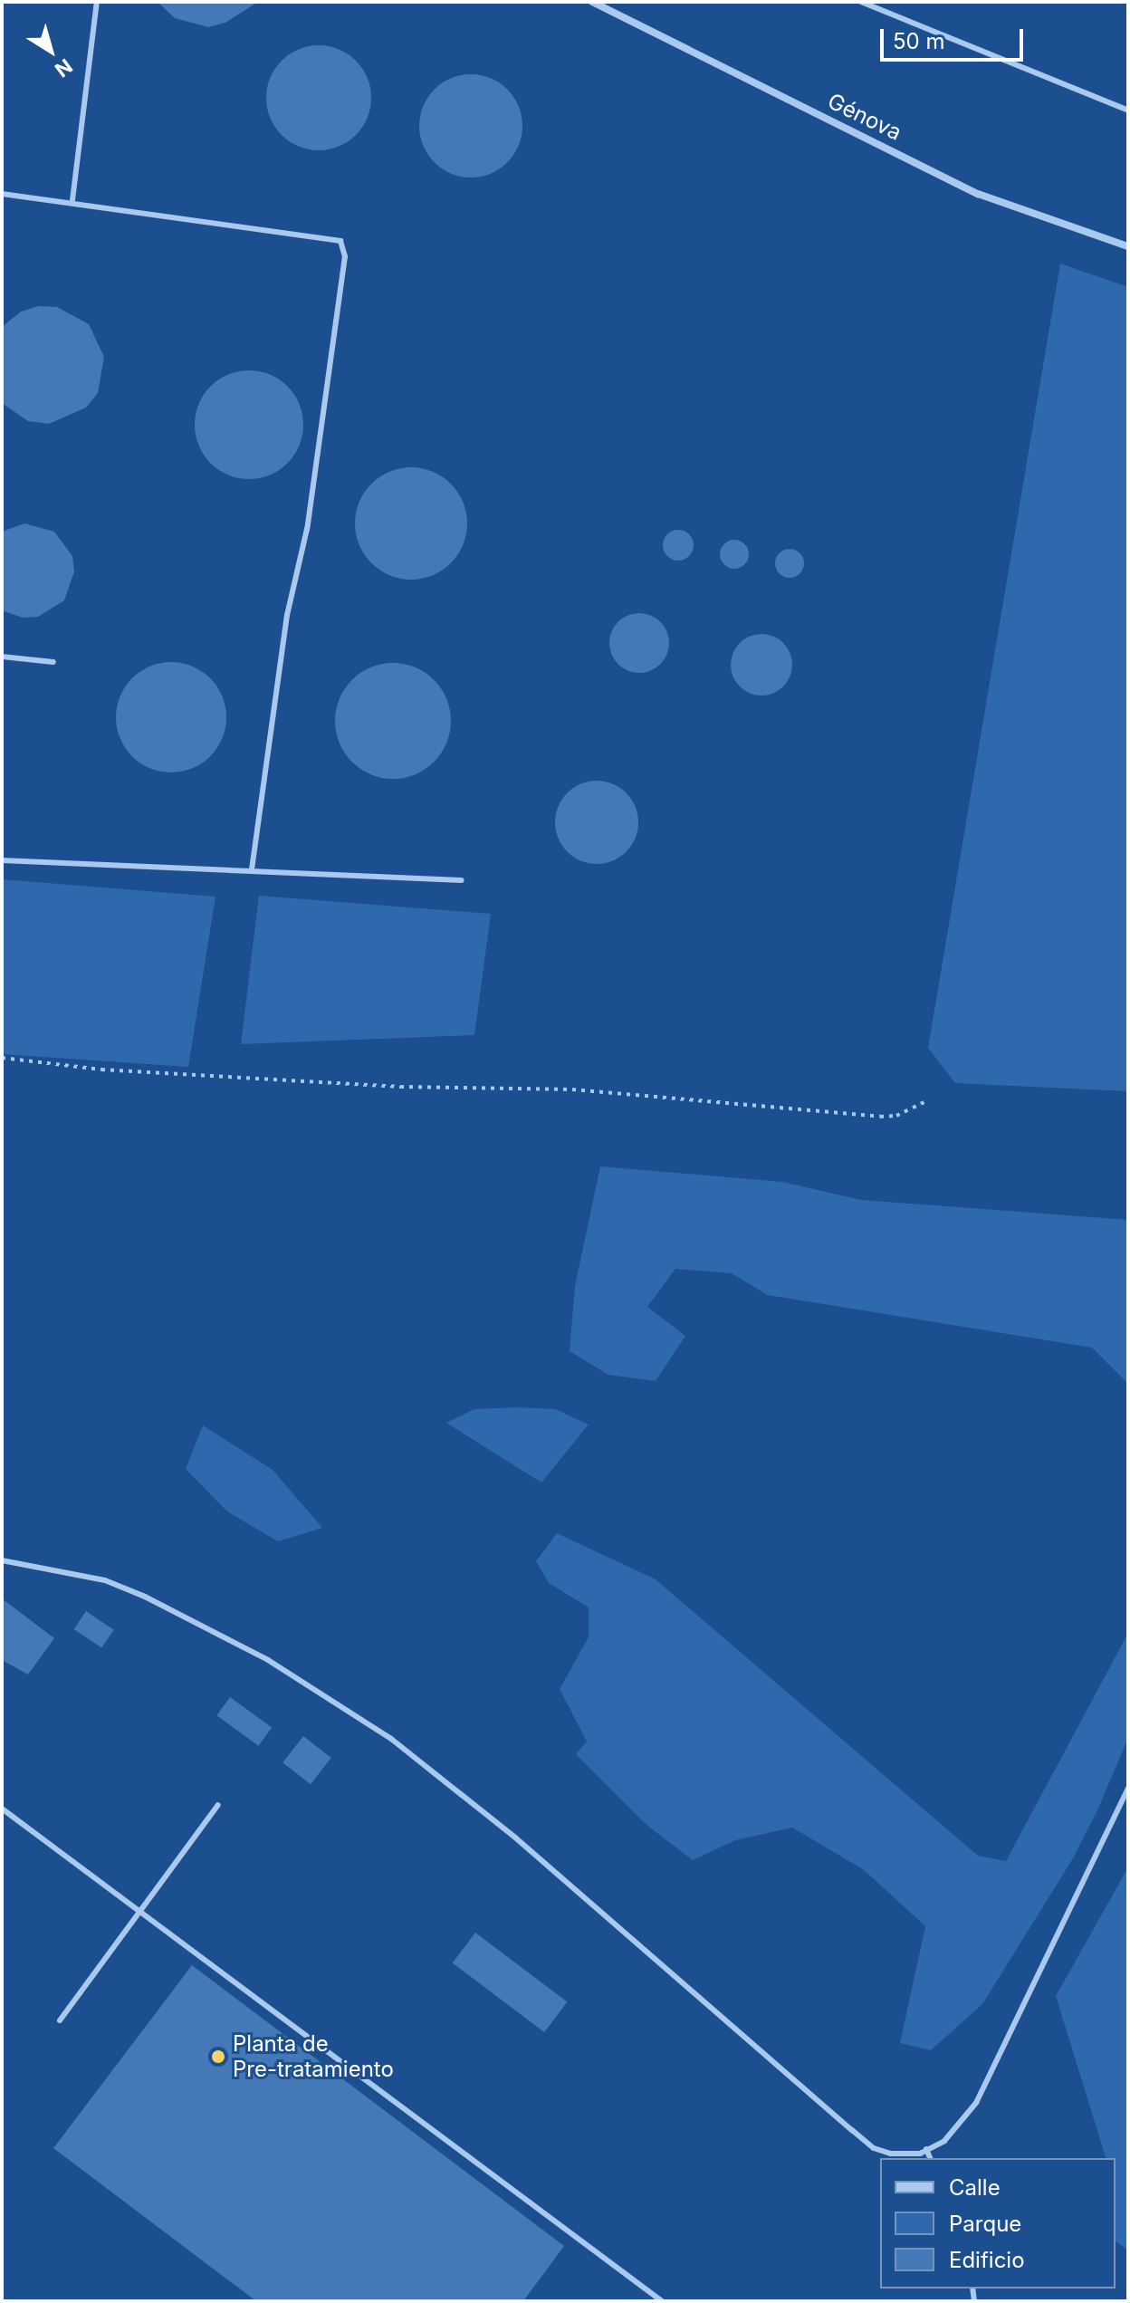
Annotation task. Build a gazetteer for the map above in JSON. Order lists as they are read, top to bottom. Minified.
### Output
{"streets":{"street":["Génova"]},"places":["Planta de Pre-tratamiento"],"legend":["Calle","Parque","Edificio"],"scale_bar":"50 m","north":"bottom right"}
